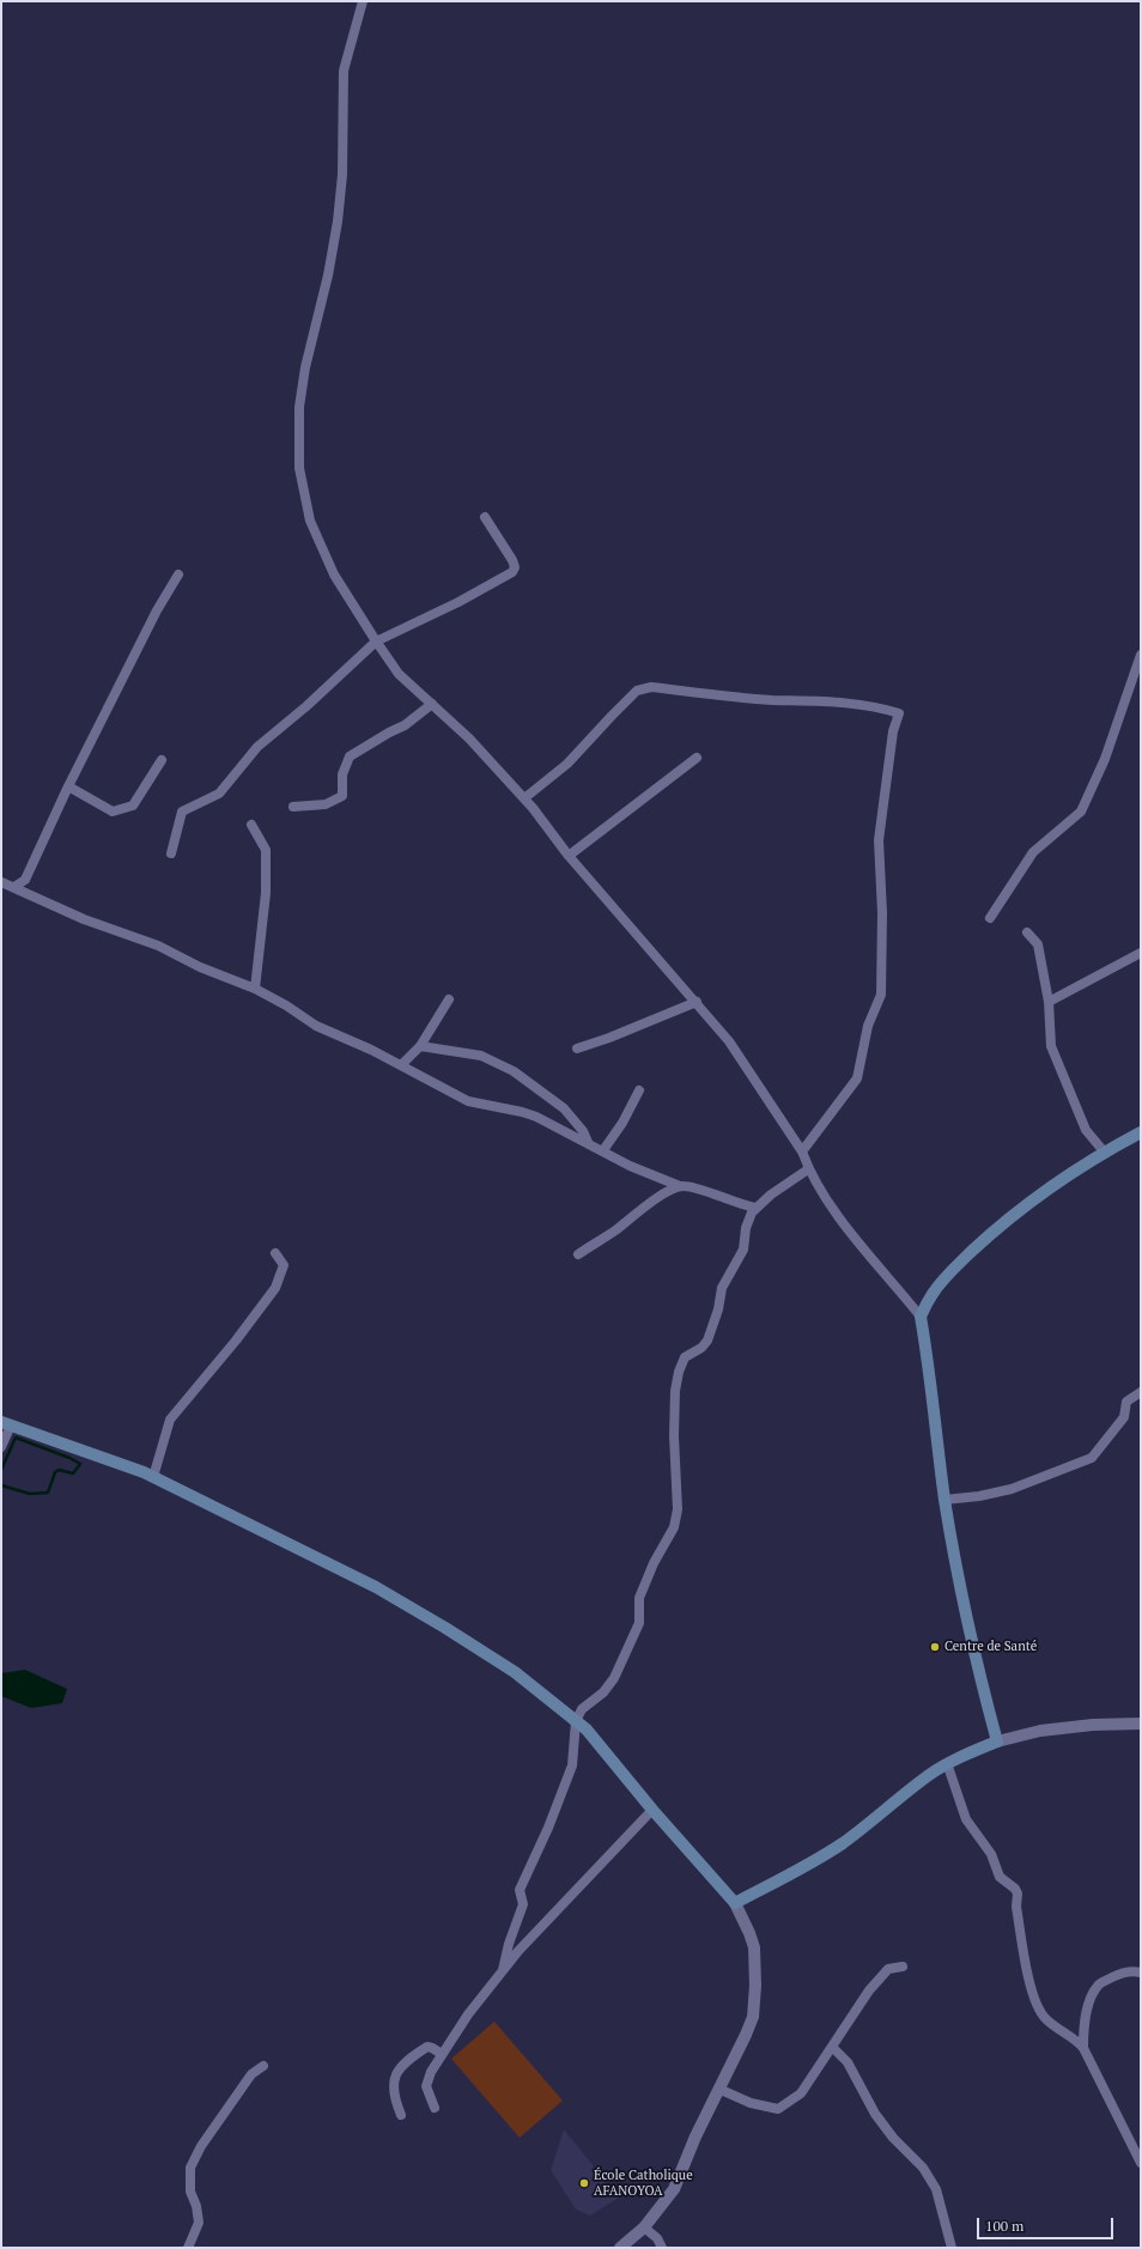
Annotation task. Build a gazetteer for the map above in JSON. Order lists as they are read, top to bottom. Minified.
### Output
{"places":["Centre de Santé","École Catholique AFANOYOA"],"scale_bar":"100 m"}
